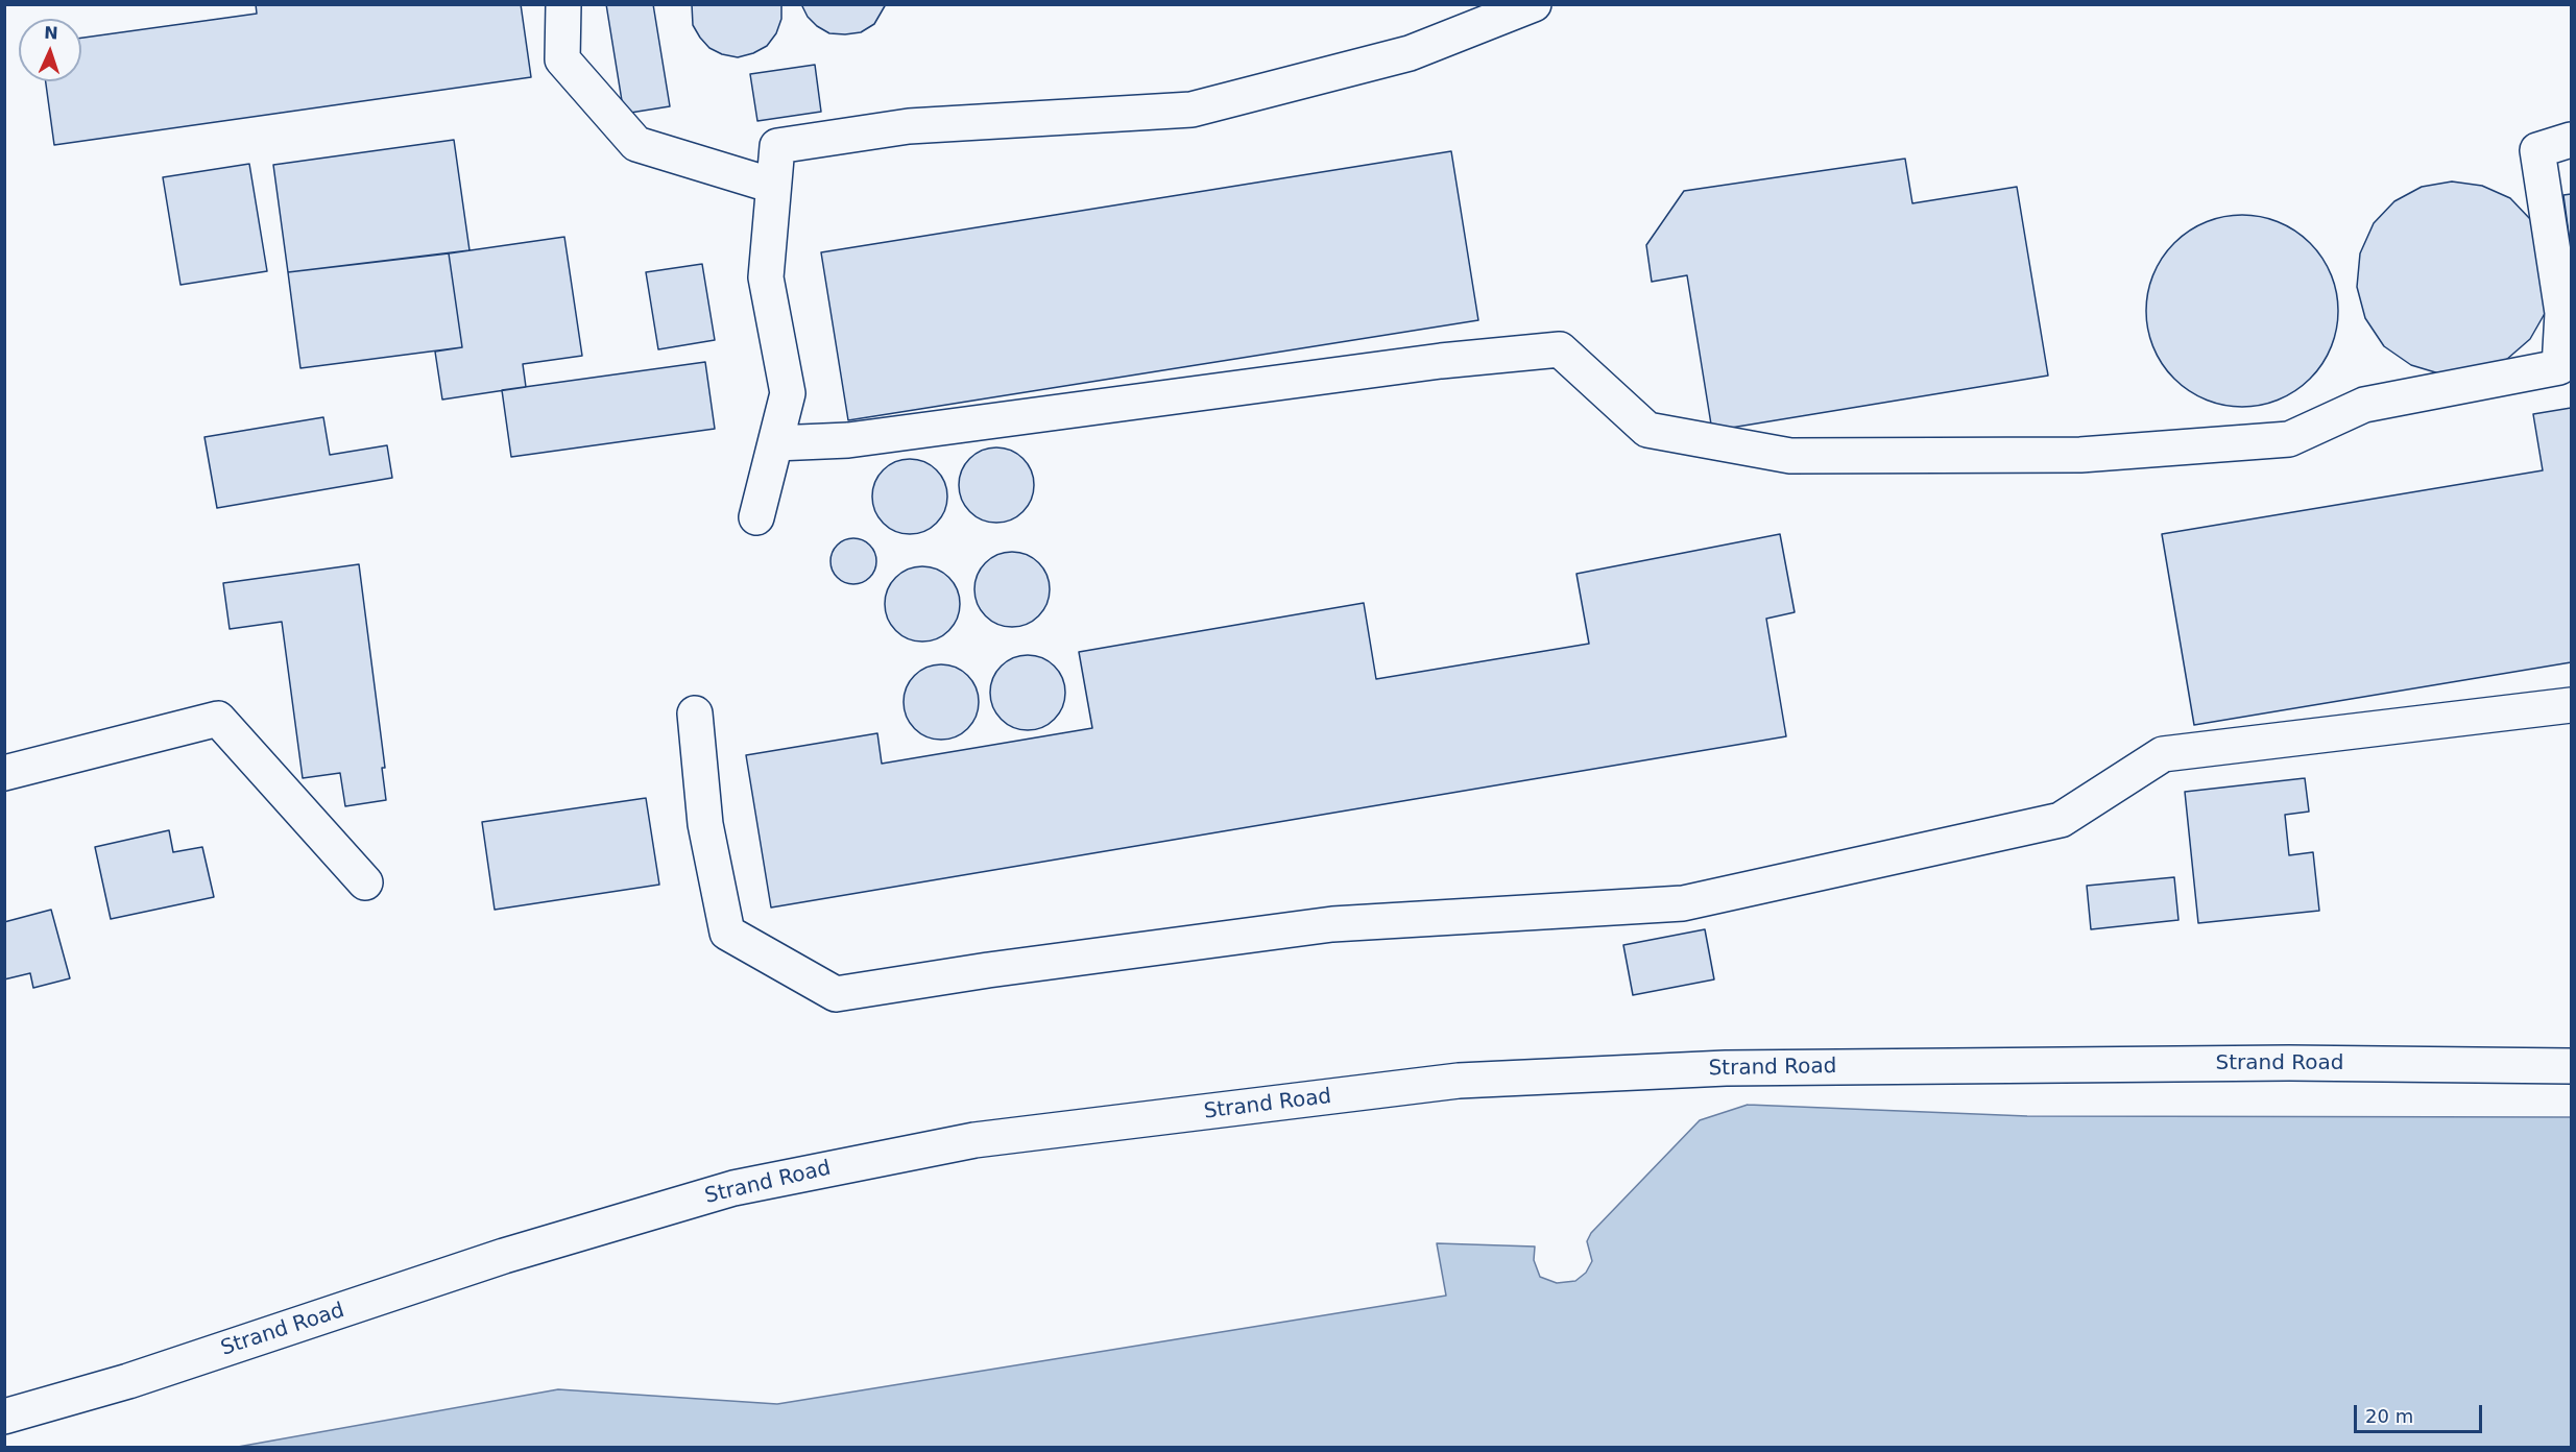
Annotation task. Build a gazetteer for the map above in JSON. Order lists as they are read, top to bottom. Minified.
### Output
{"streets":{"main road":["Strand Road"]},"scale_bar":"20 m","north":"top"}
